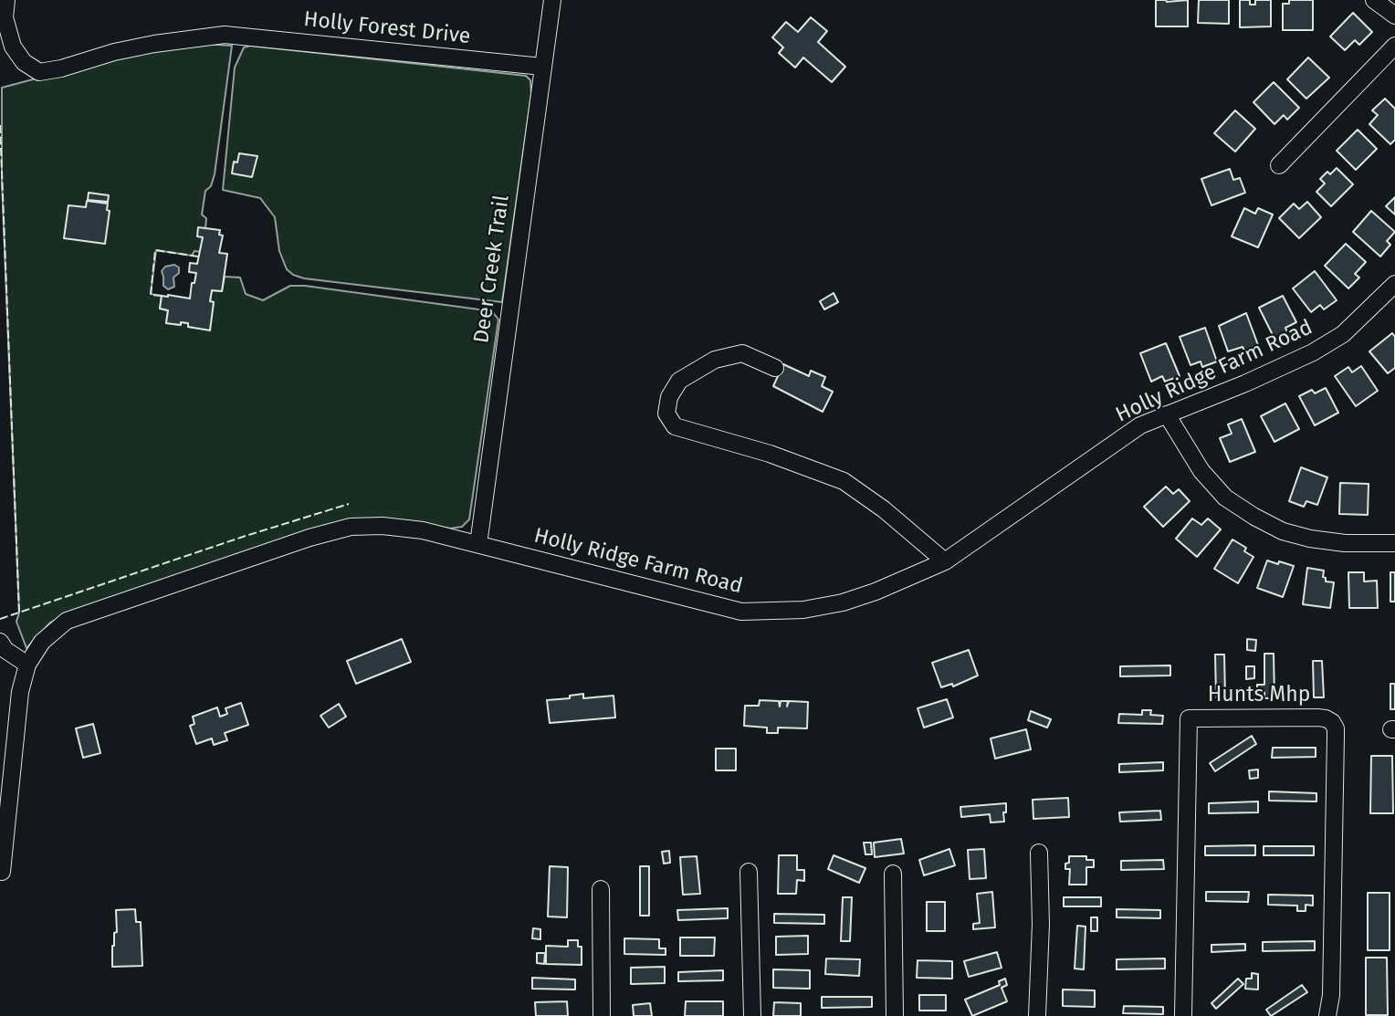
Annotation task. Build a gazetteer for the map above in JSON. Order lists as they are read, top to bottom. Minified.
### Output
{"streets":{"street":["Holly Forest Drive","Deer Creek Trail","Holly Ridge Farm Road","Hunts Mhp"]},"crossings":[["Holly Forest Drive","Deer Creek Trail"],["Deer Creek Trail","Holly Ridge Farm Road"]]}
